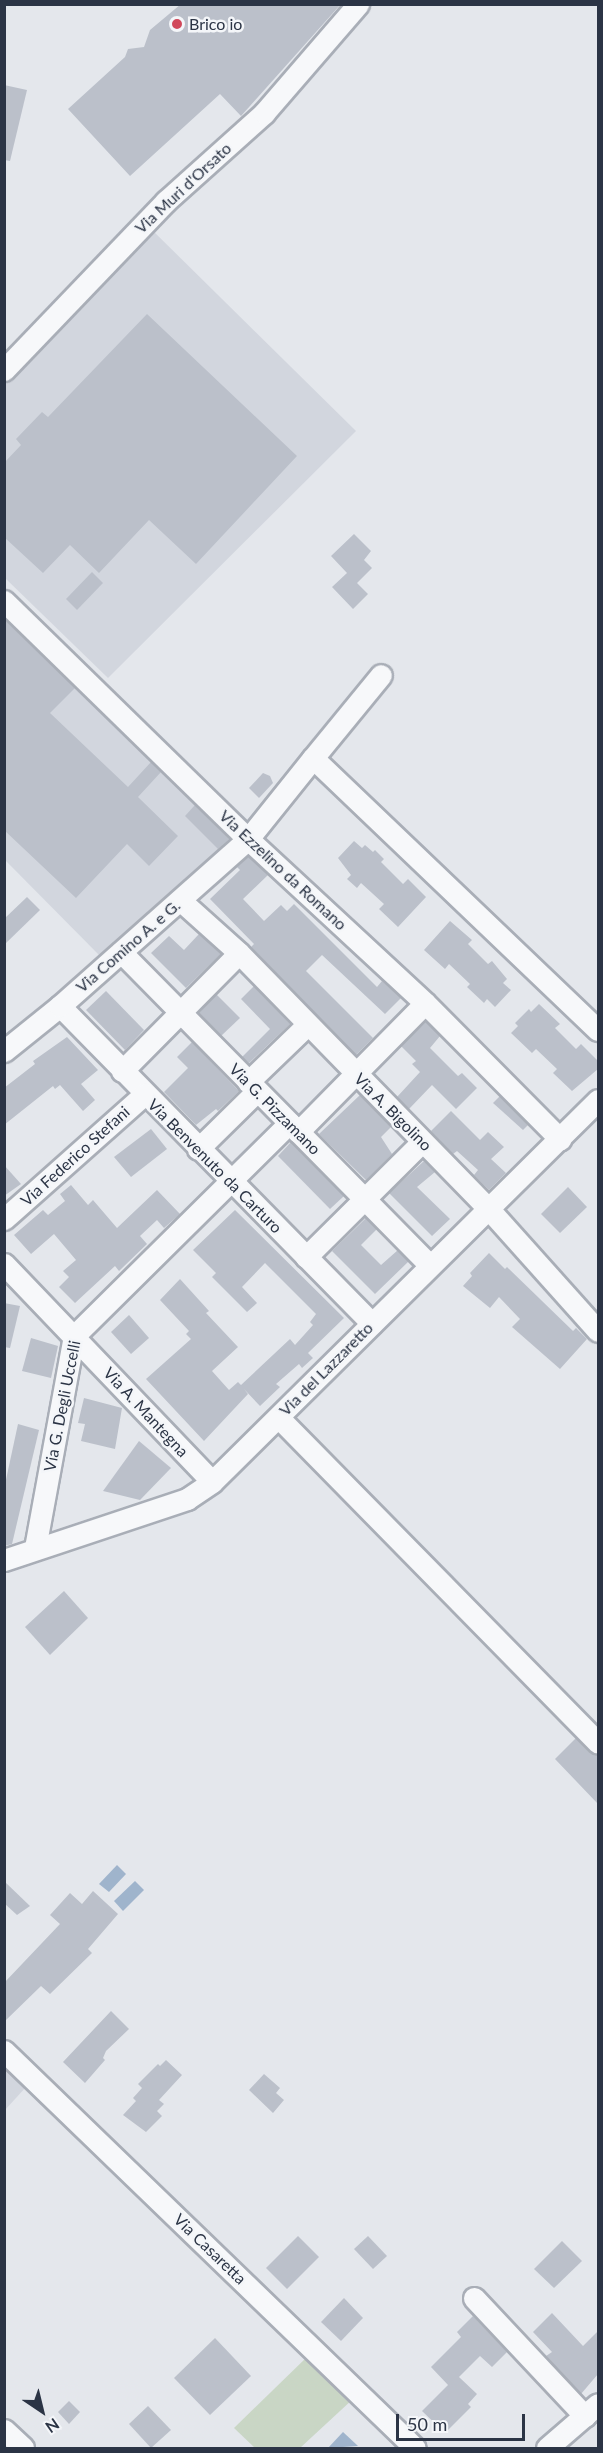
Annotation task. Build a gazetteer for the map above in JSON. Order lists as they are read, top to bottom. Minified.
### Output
{"streets":{"street":["Via Muri d'Orsato","Via Ezzelino da Romano","Via Comino A. e G.","Via G. Pizzamano","Via A. Bigolino","Via Federico Stefani","Via Benvenuto da Carturo","Via del Lazzaretto","Via G. Degli Uccelli","Via A. Mantegna","Via Casaretta"]},"crossings":[["Via Ezzelino da Romano","Via Comino A. e G."],["Via Ezzelino da Romano","Via del Lazzaretto"],["Via Ezzelino da Romano","Via G. Degli Uccelli"],["Via Comino A. e G.","Via G. Pizzamano"],["Via Comino A. e G.","Via A. Bigolino"],["Via Comino A. e G.","Via Benvenuto da Carturo"],["Via G. Pizzamano","Via del Lazzaretto"],["Via G. Pizzamano","Via G. Degli Uccelli"],["Via A. Bigolino","Via del Lazzaretto"],["Via A. Bigolino","Via G. Degli Uccelli"],["Via Federico Stefani","Via Benvenuto da Carturo"],["Via Benvenuto da Carturo","Via del Lazzaretto"],["Via Benvenuto da Carturo","Via G. Degli Uccelli"],["Via del Lazzaretto","Via G. Degli Uccelli"],["Via del Lazzaretto","Via A. Mantegna"],["Via G. Degli Uccelli","Via A. Mantegna"]],"places":["Brico io"],"scale_bar":"50 m","north":"bottom right"}
